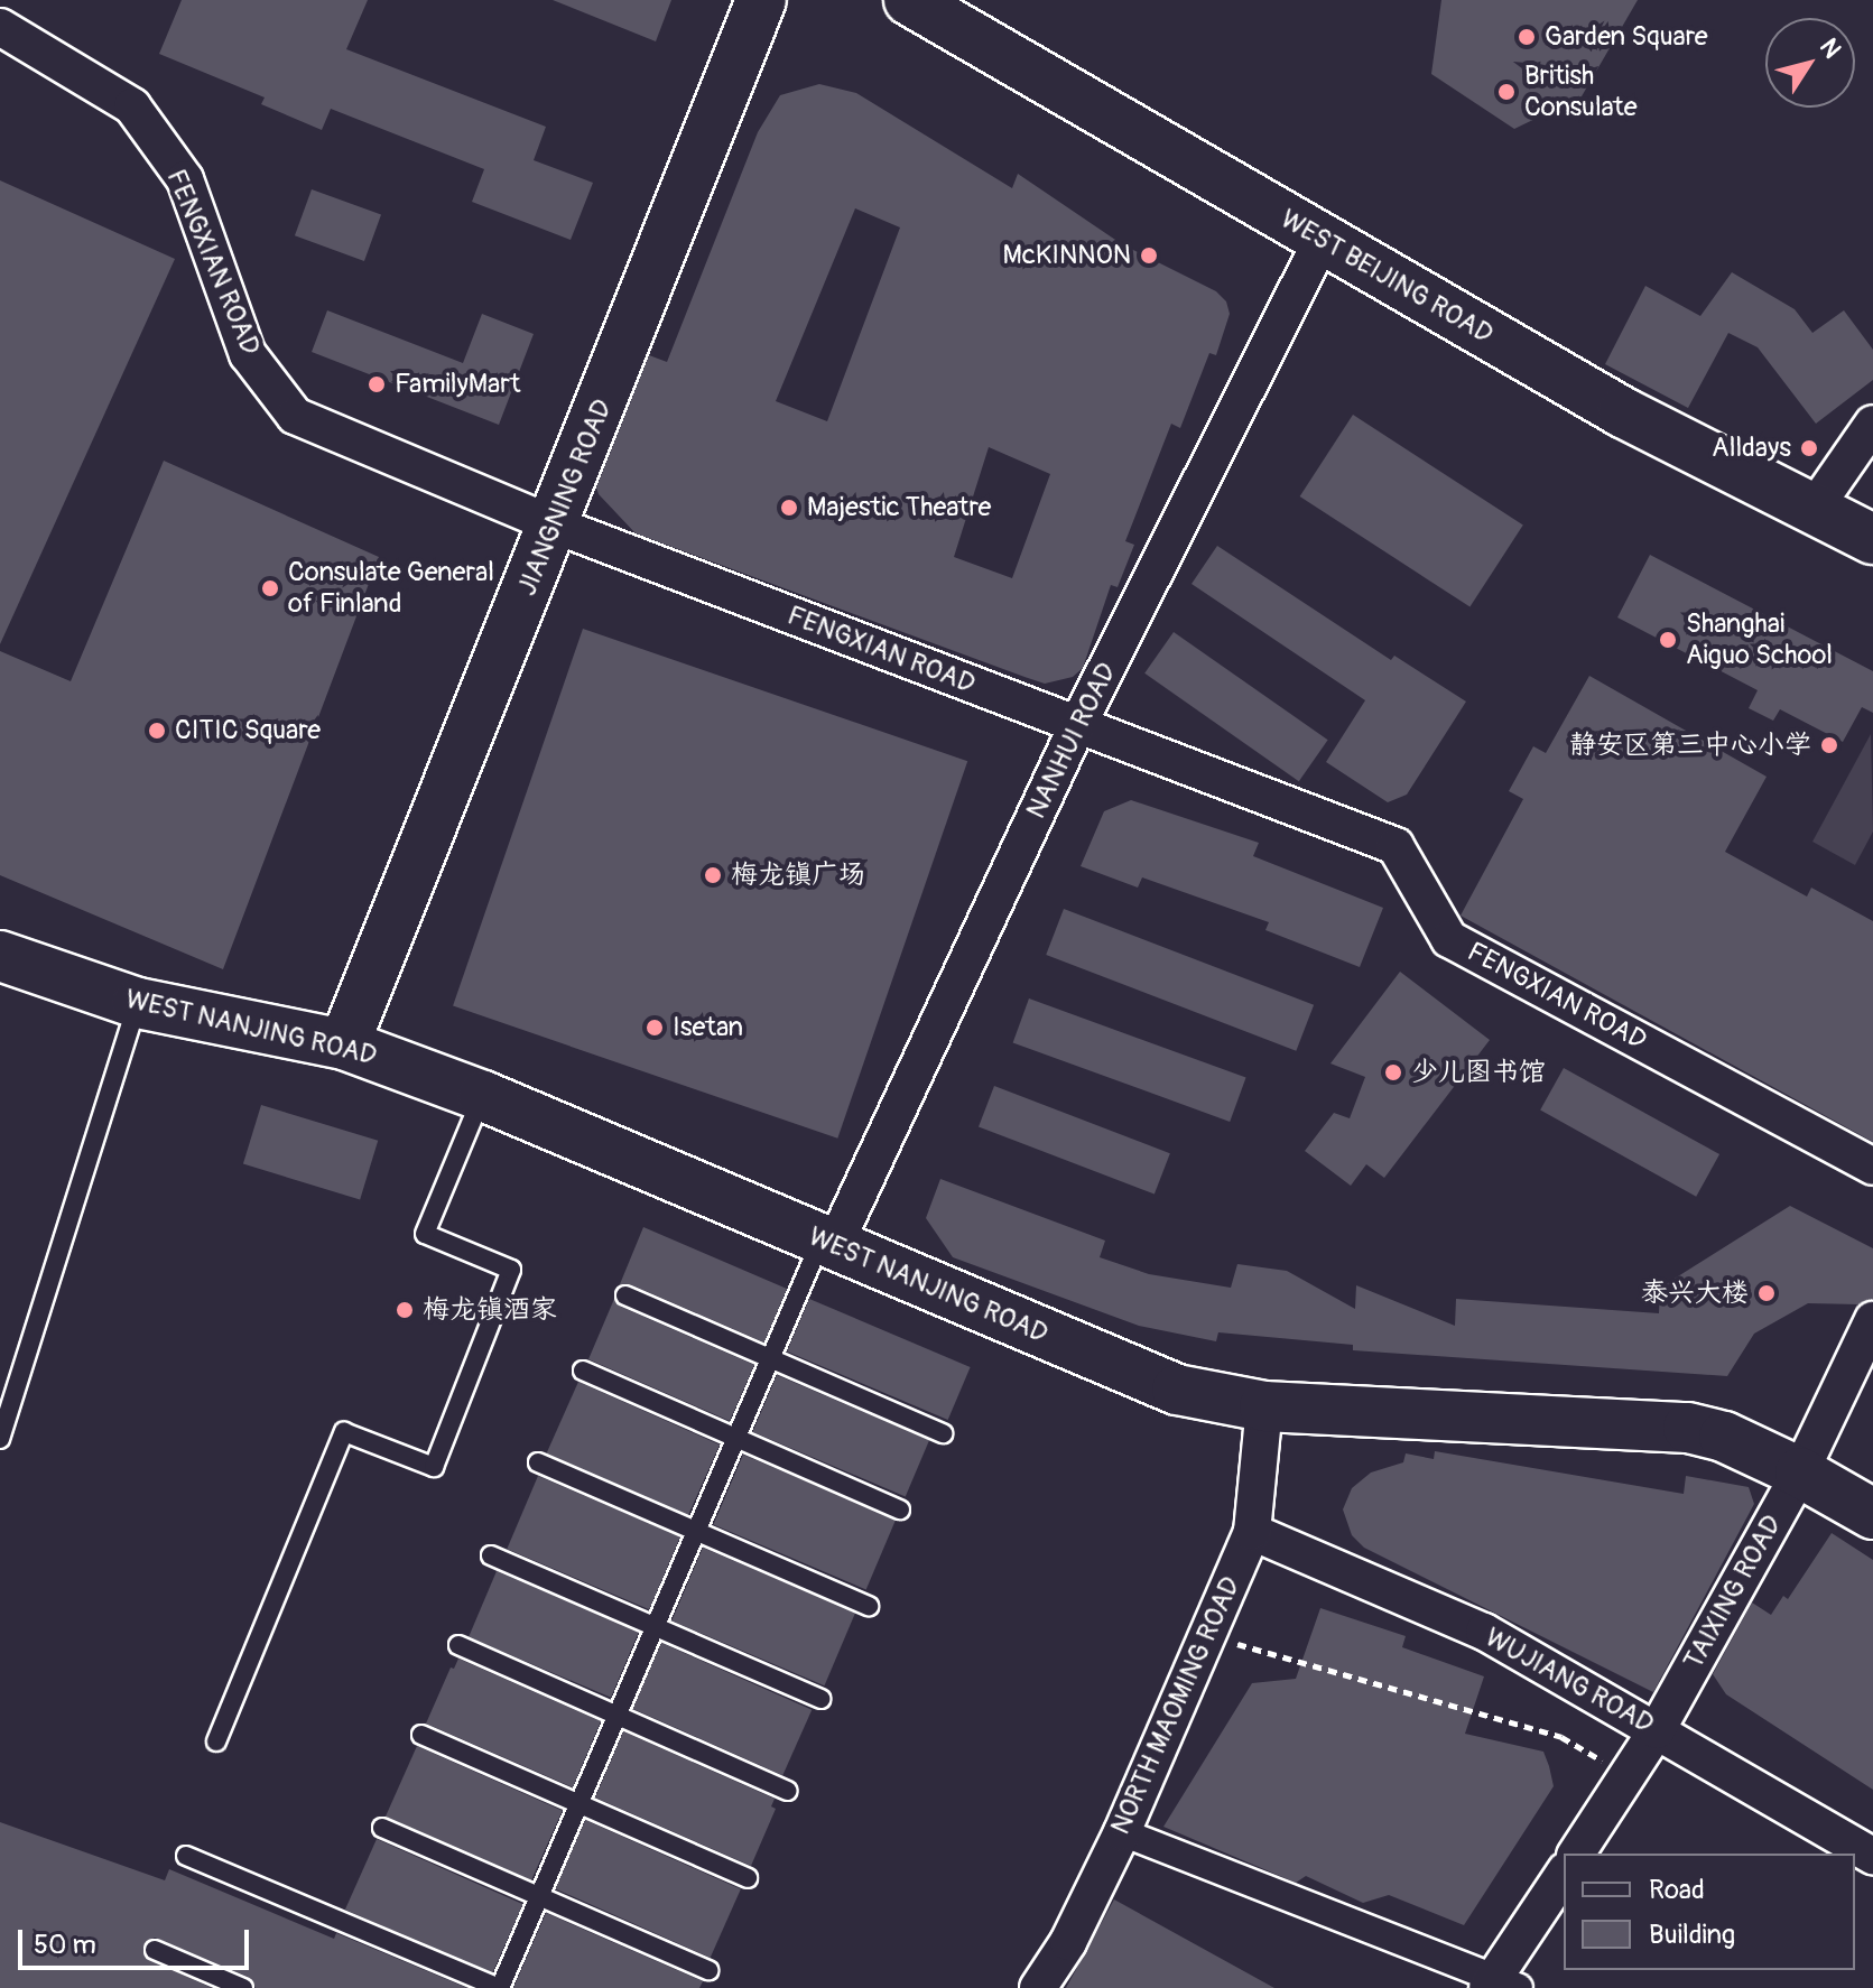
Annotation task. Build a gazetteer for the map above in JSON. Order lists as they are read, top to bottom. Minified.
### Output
{"streets":{"main road":["WEST BEIJING ROAD","JIANGNING ROAD","WEST NANJING ROAD"],"street":["FENGXIAN ROAD","NANHUI ROAD","TAIXING ROAD","WUJIANG ROAD","NORTH MAOMING ROAD"]},"crossings":[["FENGXIAN ROAD","JIANGNING ROAD"],["FENGXIAN ROAD","NANHUI ROAD"],["WEST BEIJING ROAD","NANHUI ROAD"],["JIANGNING ROAD","WEST NANJING ROAD"],["NANHUI ROAD","WEST NANJING ROAD"],["WEST NANJING ROAD","TAIXING ROAD"],["WEST NANJING ROAD","NORTH MAOMING ROAD"],["TAIXING ROAD","WUJIANG ROAD"],["WUJIANG ROAD","NORTH MAOMING ROAD"]],"places":["Garden Square","British Consulate","McKINNON","FamilyMart","Alldays","Majestic Theatre","Consulate General of Finland","Shanghai Aiguo School","CITIC Square","静安区第三中心小学","梅龙镇广场","Isetan","少儿图书馆","泰兴大楼","梅龙镇酒家"],"legend":["Road","Building"],"scale_bar":"50 m","north":"top right"}
